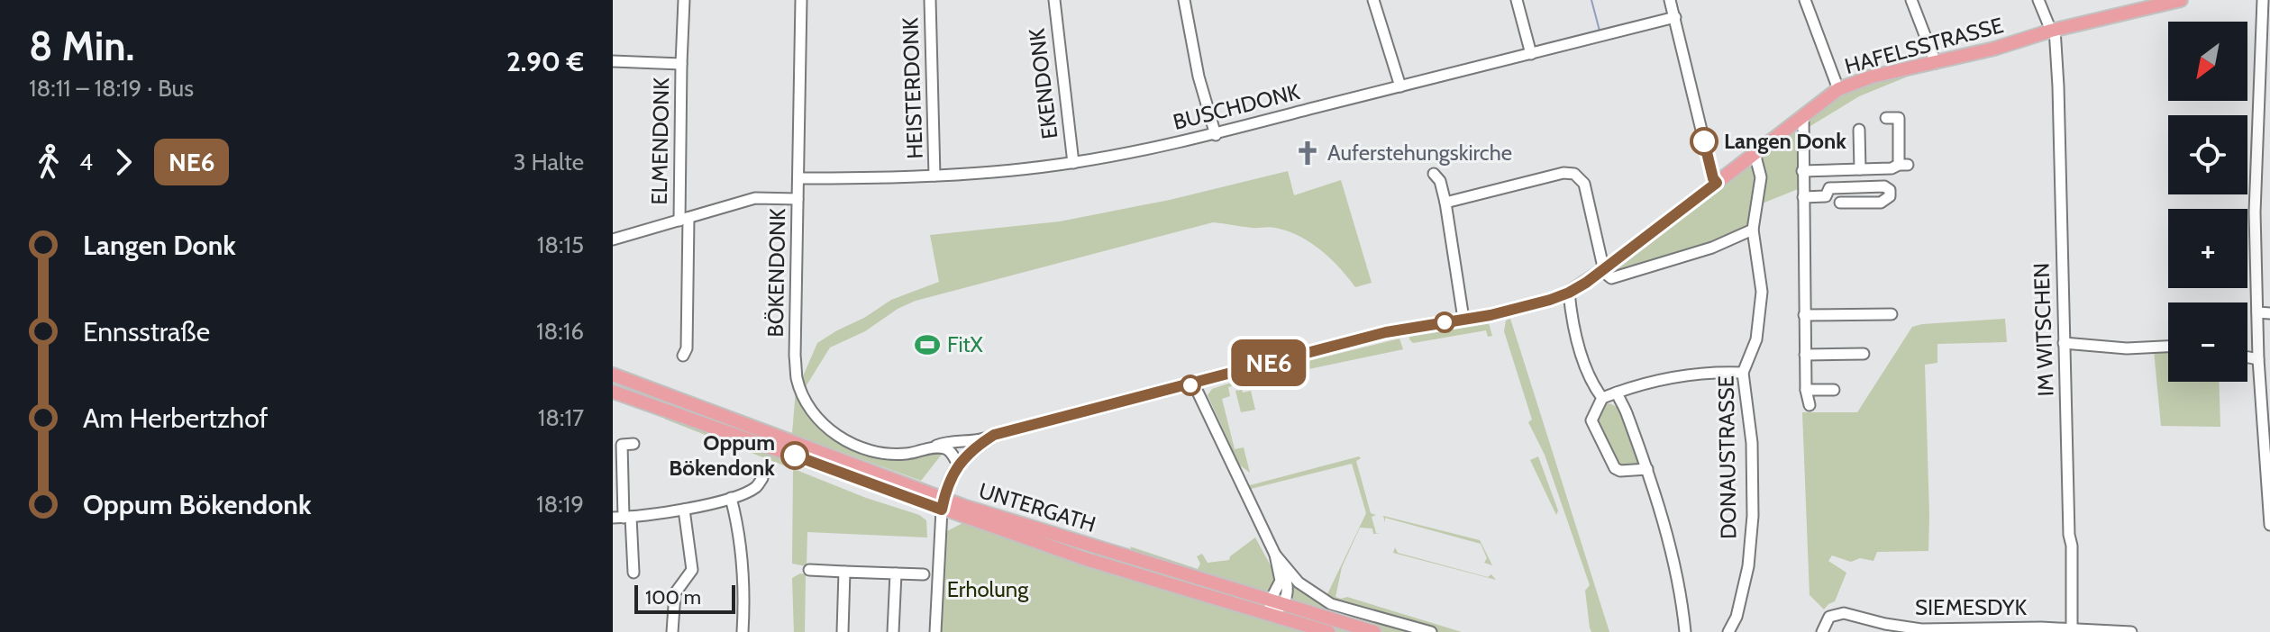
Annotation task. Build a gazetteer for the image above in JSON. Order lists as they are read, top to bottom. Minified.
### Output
{"streets":{"main road":["HAFELSSTRASSE","UNTERGATH"],"street":["EKENDONK","HEISTERDONK","BUSCHDONK","ELMENDONK","BÖKENDONK","IM WITSCHEN","DONAUSTRASSE","SIEMESDYK"]},"crossings":[["HAFELSSTRASSE","BÖKENDONK"],["HAFELSSTRASSE","IM WITSCHEN"],["HAFELSSTRASSE","DONAUSTRASSE"],["HAFELSSTRASSE","UNTERGATH"],["EKENDONK","BUSCHDONK"],["HEISTERDONK","BUSCHDONK"],["BUSCHDONK","BÖKENDONK"],["IM WITSCHEN","SIEMESDYK"]],"parks":["Erholung"],"places":{"other":["Langen Donk","Oppum Bökendonk"],"church":["Auferstehungskirche"],"sports":["FitX"]},"lines":["bus line NE6"],"scale_bar":"100 m","north":"bottom left","page":{"heading":["8 Min.","18:11 – 18:19 · Bus","2.90 €"],"on_map":"NE6","map_buttons":["+","−"],"legs":["4","NE6","3 Halte"],"list":[{"name":"Langen Donk","value":"18:15"},{"name":"Ennsstraße","value":"18:16"},{"name":"Am Herbertzhof","value":"18:17"},{"name":"Oppum Bökendonk","value":"18:19"}],"scale":"100 m"}}
